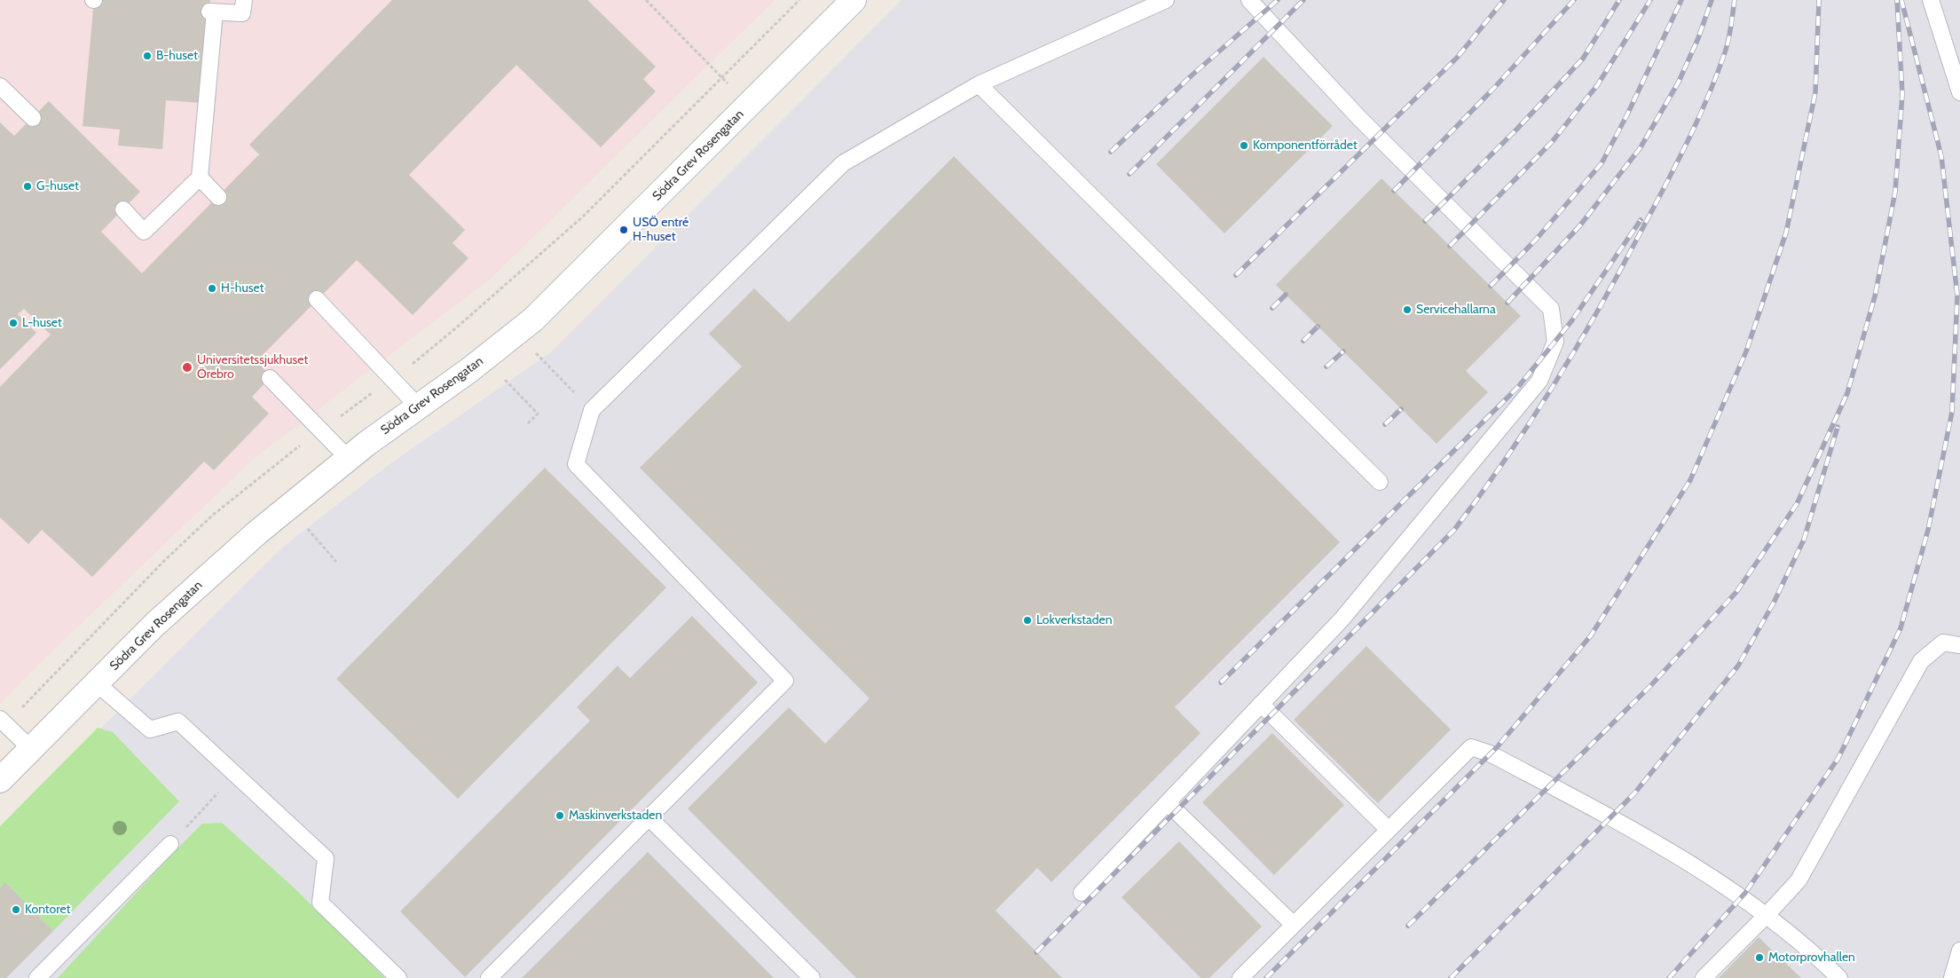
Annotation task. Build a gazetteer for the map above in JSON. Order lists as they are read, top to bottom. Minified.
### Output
{"streets":{"street":["Södra Grev Rosengatan"]},"places":["B-huset","Komponentförrådet","G-huset","USÖ entré H-huset","H-huset","Servicehallarna","L-huset","Universitetssjukhuset Örebro","Lokverkstaden","Maskinverkstaden","Kontoret","Motorprovhallen"]}
